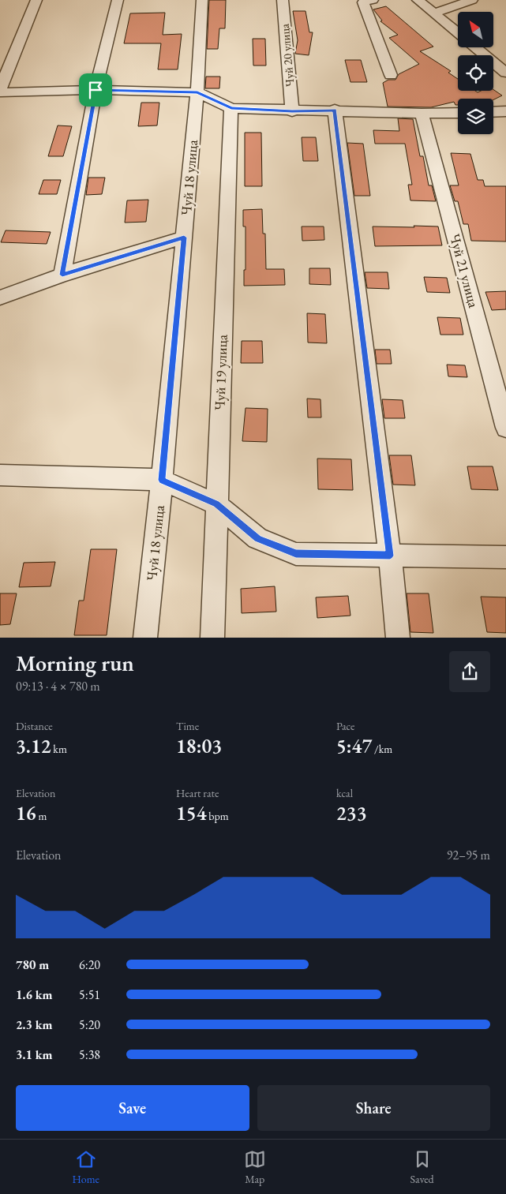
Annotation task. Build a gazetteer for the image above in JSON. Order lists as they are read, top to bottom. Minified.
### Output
{"streets":{"street":["Чуй 20 улица","Чуй 18 улица","Чуй 21 улица","Чуй 19 улица"]},"north":"top left","page":{"heading":["Morning run","09:13 · 4 × 780 m"],"stats":[["Distance","3.12 km"],["Time","18:03"],["Pace","5:47 /km"],["Elevation","16 m"],["Heart rate","154 bpm"],["kcal","233"]],"chart":["Elevation","92–95 m"],"list":[{"name":"780 m","note":"6:20"},{"name":"1.6 km","note":"5:51"},{"name":"2.3 km","note":"5:20"},{"name":"3.1 km","note":"5:38"}],"buttons":["Save","Share"],"tabs":["Home","Map","Saved"]}}
